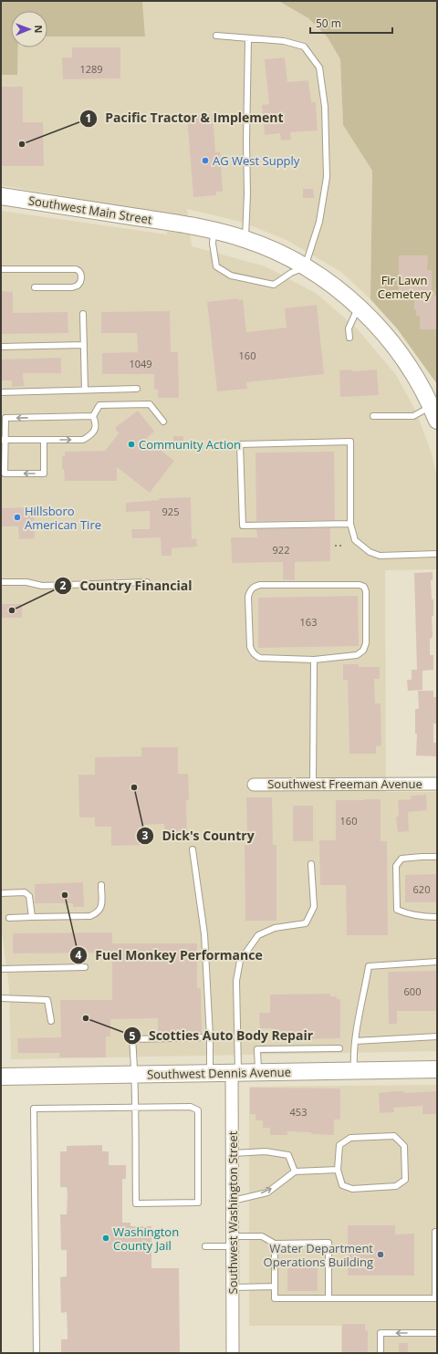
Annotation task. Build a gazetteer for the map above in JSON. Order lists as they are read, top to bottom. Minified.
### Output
{"streets":{"street":["Southwest Main Street","Southwest Freeman Avenue","Southwest Dennis Avenue","Southwest Washington Street"]},"crossings":[["Southwest Dennis Avenue","Southwest Washington Street"]],"parks":["Fir Lawn Cemetery"],"places":["Pacific Tractor & Implement","AG West Supply","Community Action","Hillsboro American Tire","Country Financial","Dick's Country","Fuel Monkey Performance","Scotties Auto Body Repair","Washington County Jail","Water Department Operations Building"],"house_numbers":["1289","160","1049","925","922","163","160","620","600","453"],"scale_bar":"50 m","north":"right"}
